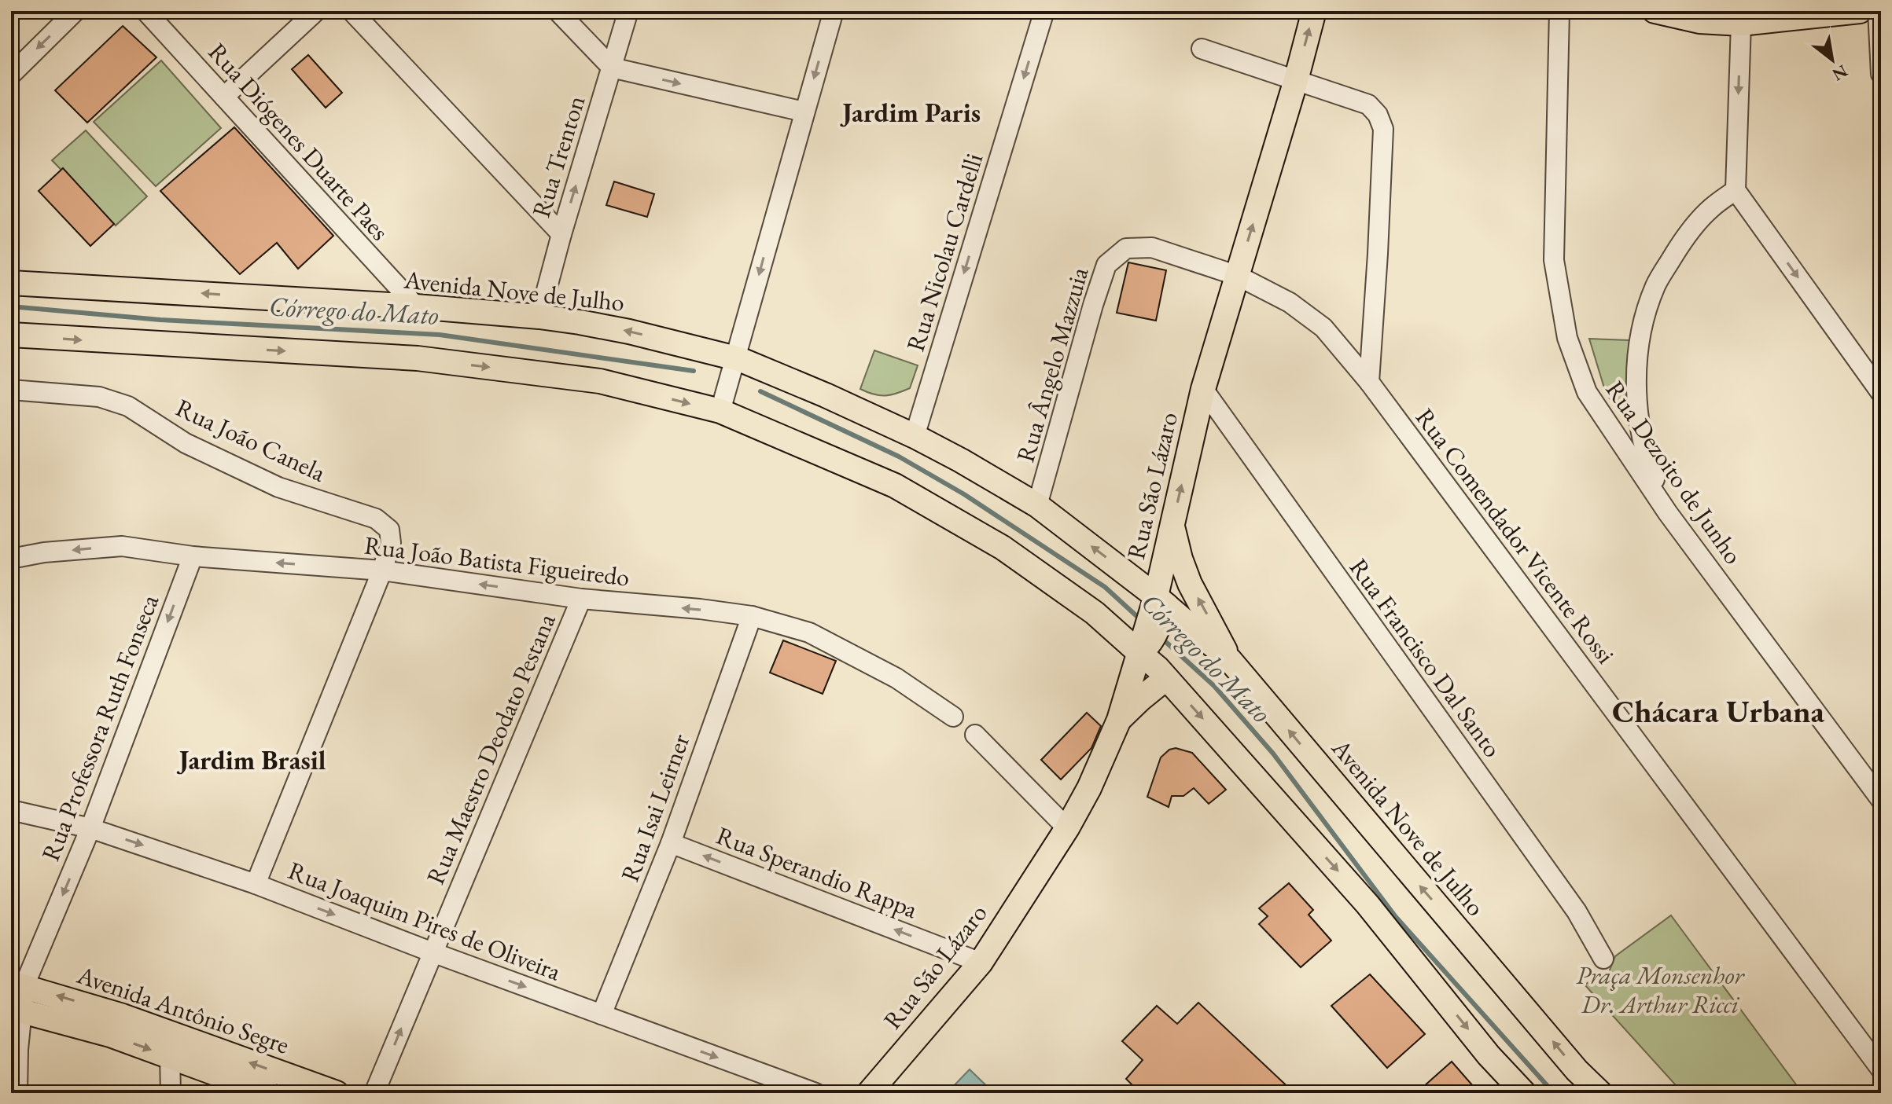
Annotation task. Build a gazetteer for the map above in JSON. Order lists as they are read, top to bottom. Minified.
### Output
{"streets":{"main road":["Avenida Nove de Julho","Rua São Lázaro","Avenida Antônio Segre"],"street":["Rua Diógenes Duarte Paes","Rua Trenton","Rua Nicolau Cardelli","Rua Ângelo Mazzuia","Rua João Canela","Rua Dezoito de Junho","Rua Comendador Vicente Rossi","Rua João Batista Figueiredo","Rua Francisco Dal Santo","Rua Professora Ruth Fonseca","Rua Maestro Deodato Pestana","Rua Isai Leirner","Rua Sperandio Rappa","Rua Joaquim Pires de Oliveira"]},"crossings":[["Rua Diógenes Duarte Paes","Avenida Nove de Julho"],["Rua Trenton","Avenida Nove de Julho"],["Rua Nicolau Cardelli","Avenida Nove de Julho"],["Avenida Nove de Julho","Rua Ângelo Mazzuia"],["Avenida Nove de Julho","Rua São Lázaro"],["Rua Ângelo Mazzuia","Rua São Lázaro"],["Rua Ângelo Mazzuia","Rua Comendador Vicente Rossi"],["Rua João Canela","Rua João Batista Figueiredo"],["Rua São Lázaro","Rua Comendador Vicente Rossi"],["Rua São Lázaro","Rua Francisco Dal Santo"],["Rua São Lázaro","Rua Sperandio Rappa"],["Rua João Batista Figueiredo","Rua Professora Ruth Fonseca"],["Rua João Batista Figueiredo","Rua Maestro Deodato Pestana"],["Rua João Batista Figueiredo","Rua Isai Leirner"],["Rua Professora Ruth Fonseca","Rua Joaquim Pires de Oliveira"],["Rua Professora Ruth Fonseca","Avenida Antônio Segre"],["Rua Maestro Deodato Pestana","Rua Joaquim Pires de Oliveira"],["Rua Isai Leirner","Rua Sperandio Rappa"],["Rua Isai Leirner","Rua Joaquim Pires de Oliveira"]],"one_way":["Rua Trenton","Rua Nicolau Cardelli","Rua João Batista Figueiredo","Rua Professora Ruth Fonseca","Rua Sperandio Rappa","Rua Joaquim Pires de Oliveira"],"districts":["Jardim Paris","Chácara Urbana","Jardim Brasil"],"water":["Córrego do Mato"],"parks":["Praça Monsenhor Dr. Arthur Ricci"],"north":"bottom right"}
